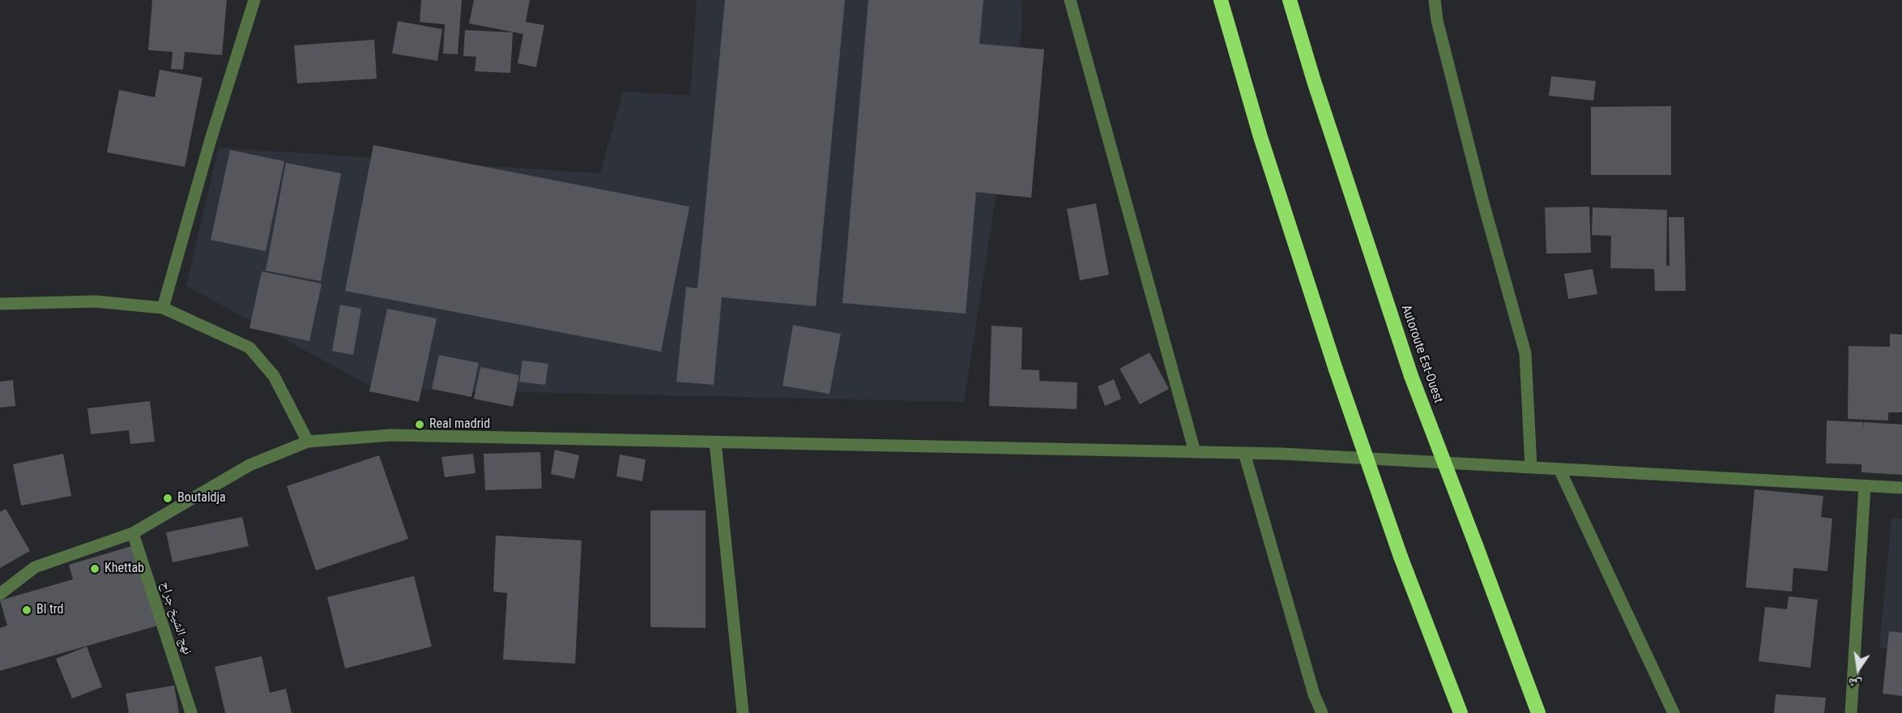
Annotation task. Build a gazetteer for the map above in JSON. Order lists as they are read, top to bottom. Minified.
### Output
{"streets":{"highway":["Autoroute Est-Ouest"],"street":["نهج الشيخ جراح"]},"places":["Real madrid","Boutaldja","Khettab","Bl trd"],"north":"bottom"}
